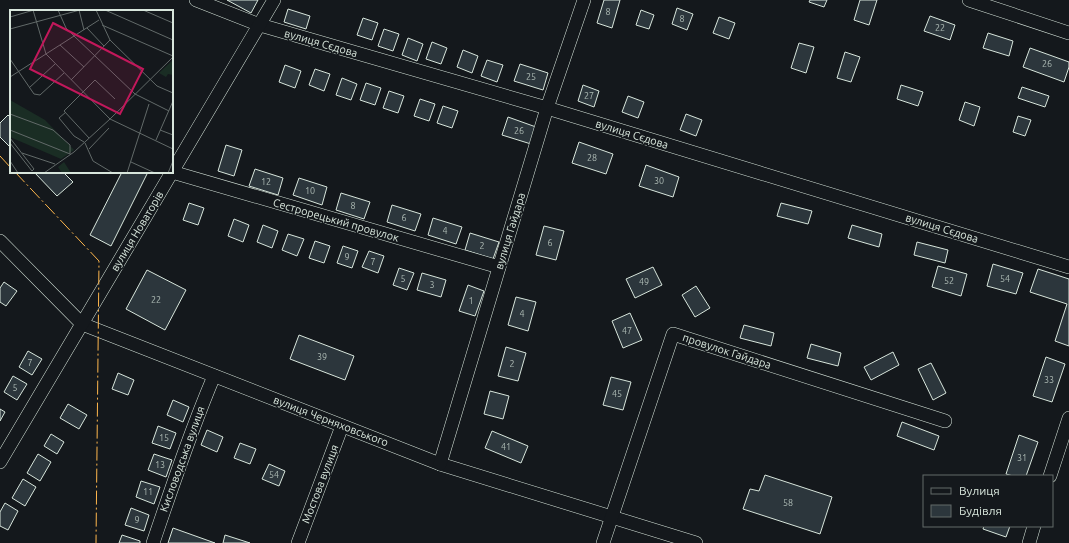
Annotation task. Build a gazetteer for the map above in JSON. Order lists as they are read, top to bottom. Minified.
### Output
{"streets":{"street":["вулиця Сєдова","Сестрорецький провулок","вулиця Новаторів","вулиця Гайдара","провулок Гайдара","вулиця Черняховського","Кисловодська вулиця","Мостова вулиця"]},"crossings":[["вулиця Сєдова","вулиця Новаторів"],["вулиця Сєдова","вулиця Гайдара"],["Сестрорецький провулок","вулиця Гайдара"],["вулиця Новаторів","вулиця Черняховського"],["вулиця Гайдара","вулиця Черняховського"],["провулок Гайдара","вулиця Черняховського"],["вулиця Черняховського","Кисловодська вулиця"],["вулиця Черняховського","Мостова вулиця"]],"house_numbers":["8","8","22","26","25","27","26","28","30","12","10","8","6","4","6","2","9","7","5","54","52","49","3","22","1","4","47","39","7","2","33","5","45","15","41","31","13","54","11","58","9"],"legend":["Вулиця","Будівля"]}
